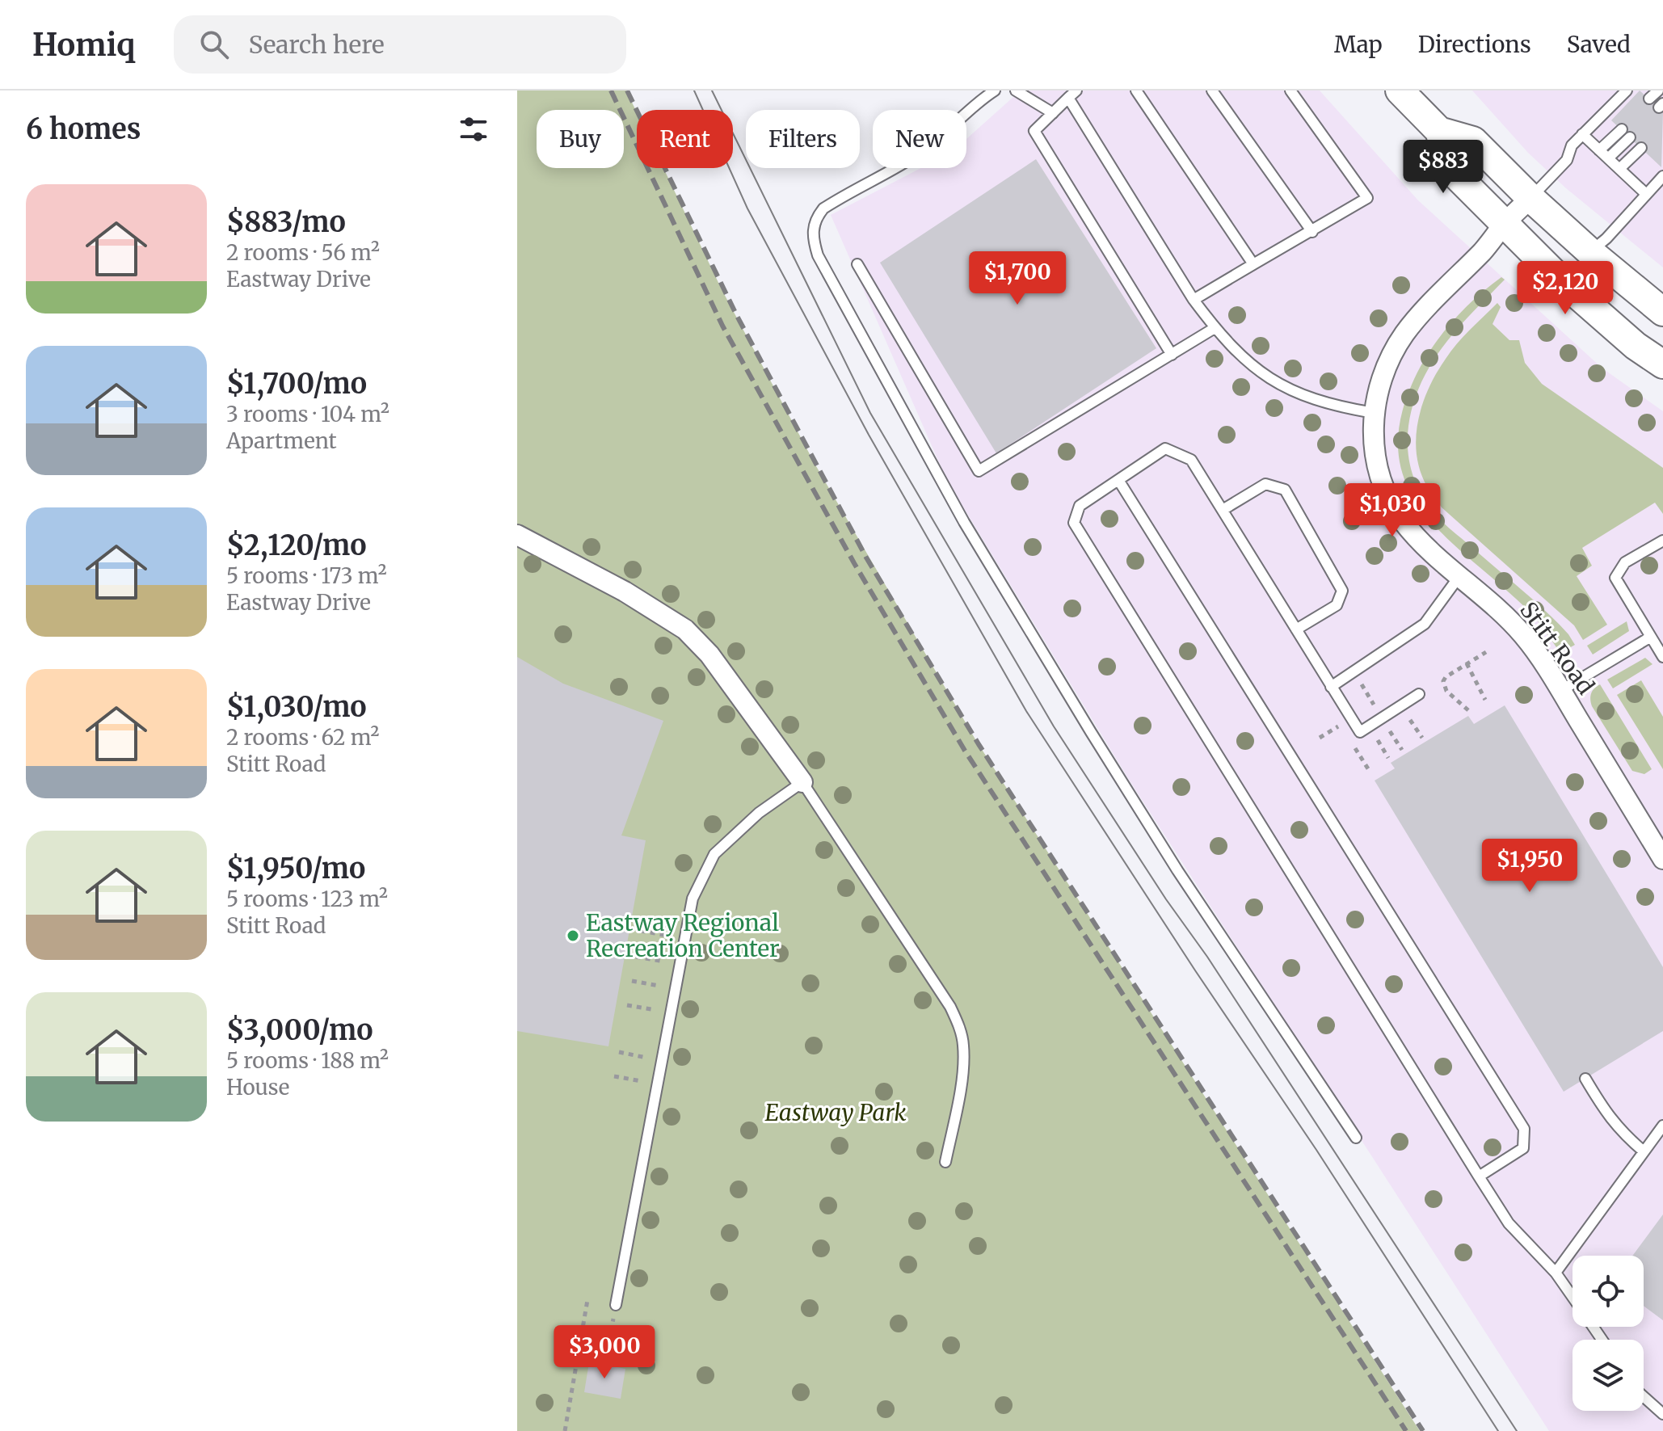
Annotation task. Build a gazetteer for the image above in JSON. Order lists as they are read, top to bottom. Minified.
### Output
{"streets":{"street":["Stitt Road"]},"parks":["Eastway Park"],"places":["Eastway Regional Recreation Center"],"page":{"header":"Homiq","search":"Search here","nav":["Map","Directions","Saved"],"heading":"6 homes","chip":["Buy","Rent","Filters","New"],"price":["$883","$1,700","$2,120","$1,030","$1,950","$3,000"],"list":[{"name":"$883/mo","note":"2 rooms · 56 m² · Eastway Drive"},{"name":"$1,700/mo","note":"3 rooms · 104 m² · Apartment"},{"name":"$2,120/mo","note":"5 rooms · 173 m² · Eastway Drive"},{"name":"$1,030/mo","note":"2 rooms · 62 m² · Stitt Road"},{"name":"$1,950/mo","note":"5 rooms · 123 m² · Stitt Road"},{"name":"$3,000/mo","note":"5 rooms · 188 m² · House"}]}}
